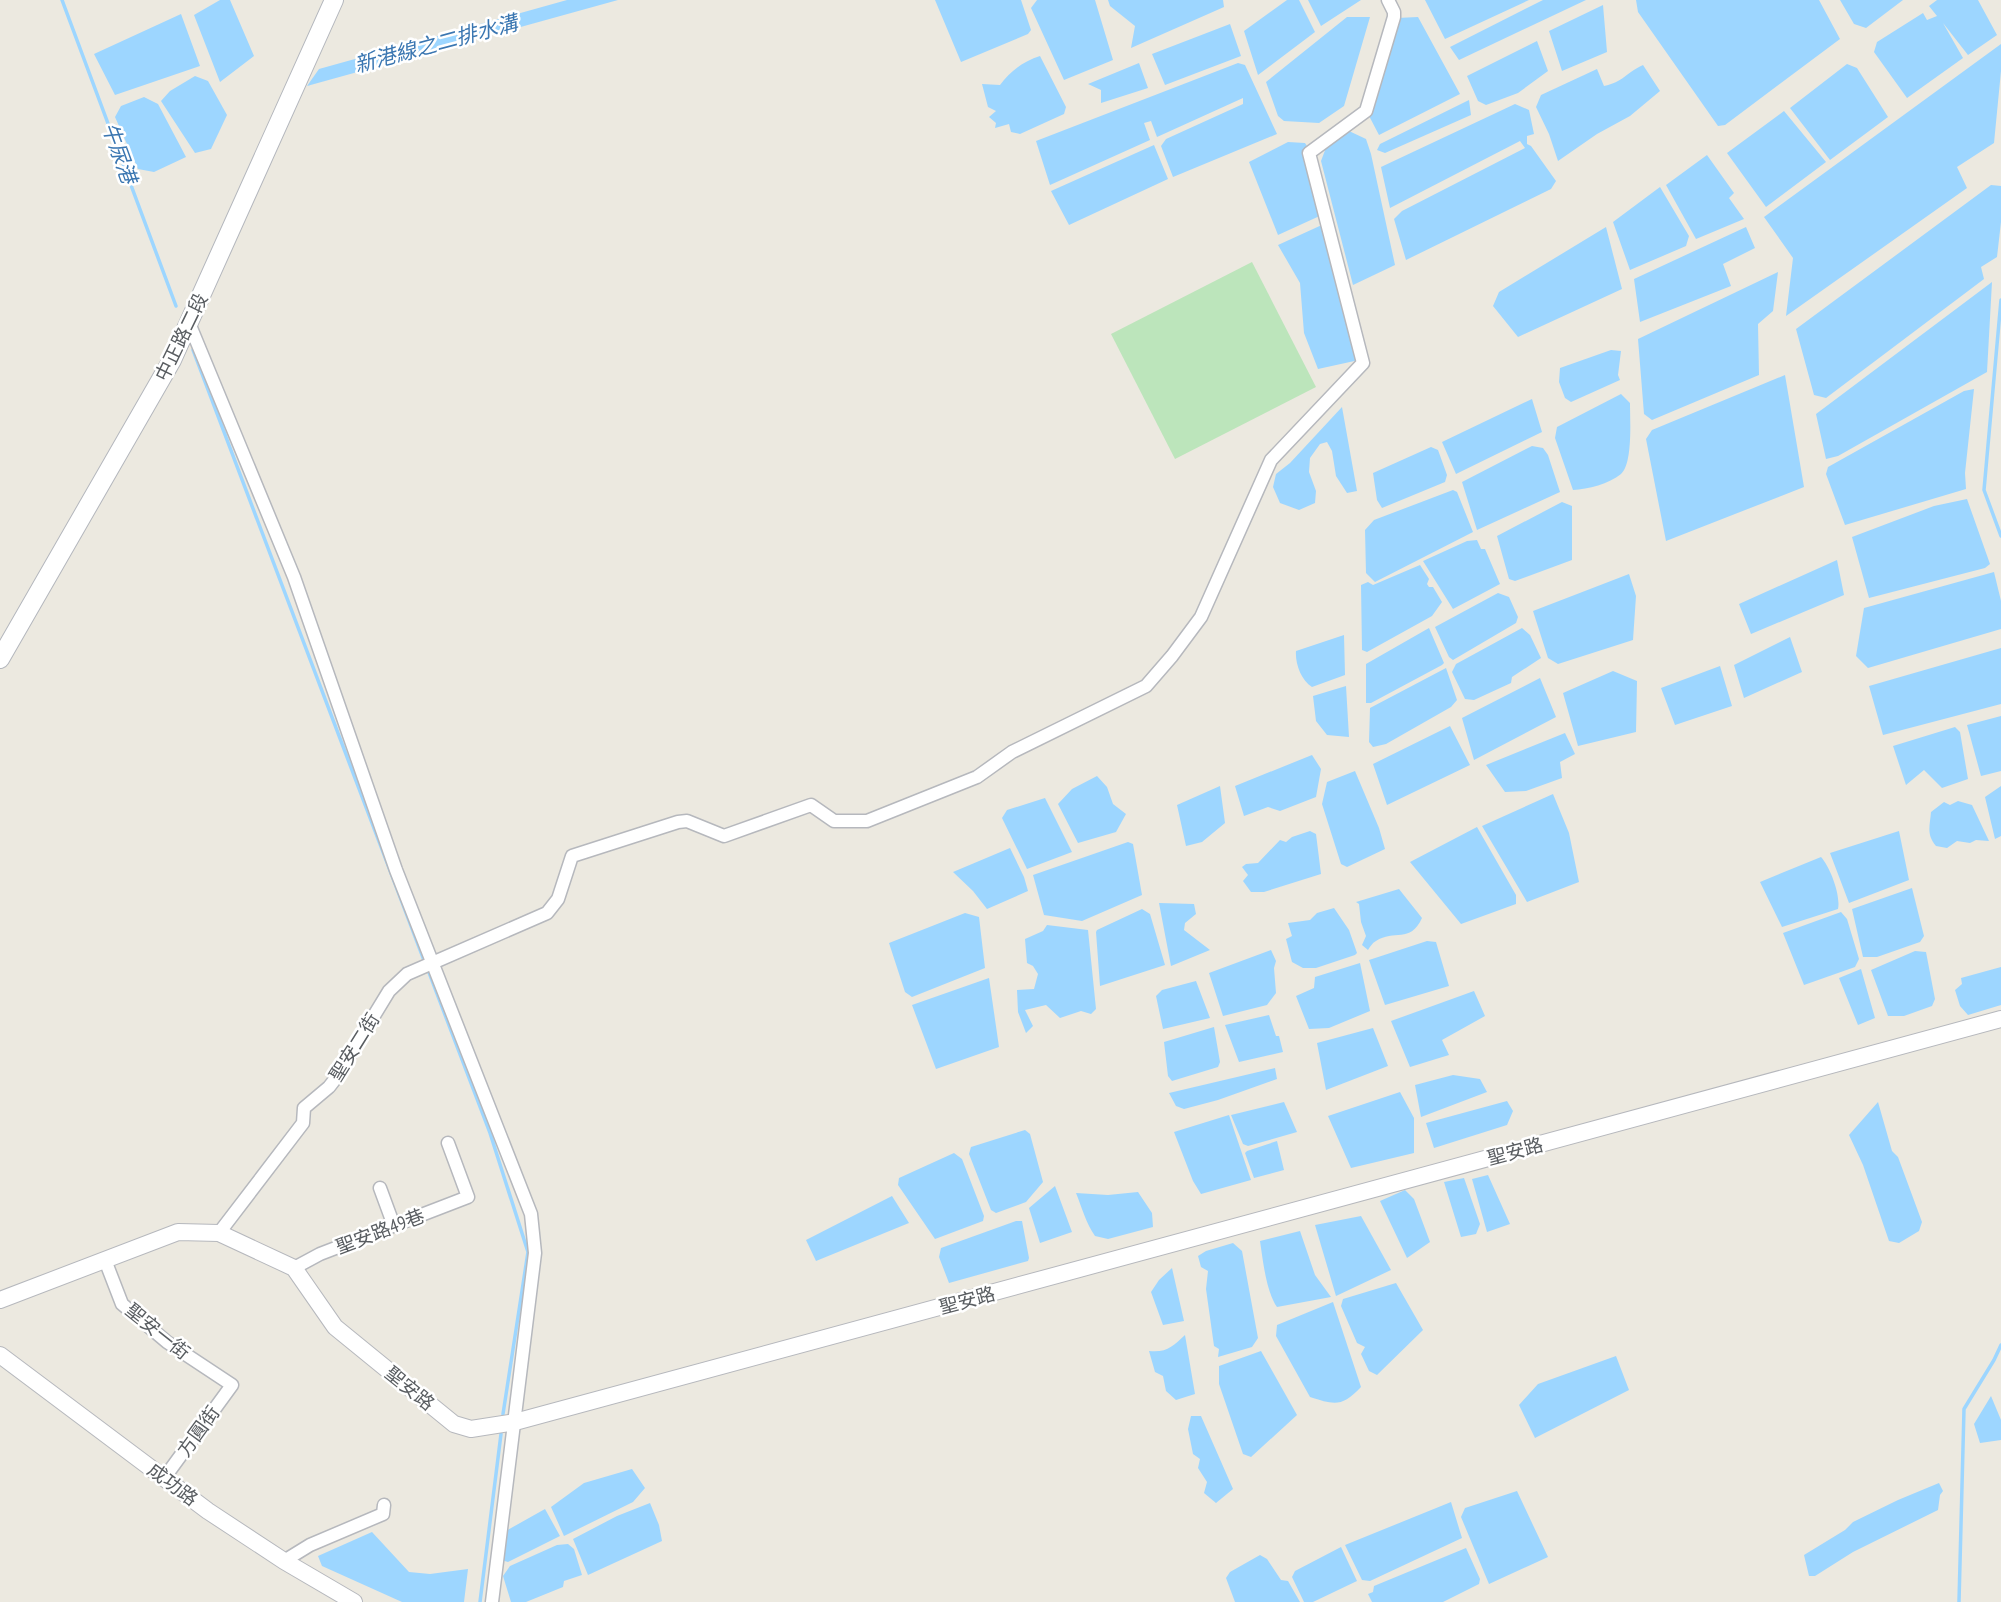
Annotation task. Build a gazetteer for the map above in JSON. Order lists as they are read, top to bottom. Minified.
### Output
{"streets":{"main road":["中正路二段"],"street":["聖安二街","聖安路","聖安路49巷","聖安一街","方圓街","成功路"]},"crossings":[["聖安二街","聖安路"],["聖安路","聖安路49巷"],["聖安路","聖安一街"],["聖安一街","方圓街"],["方圓街","成功路"]],"water":["新港線之二排水溝","牛尿港"]}
